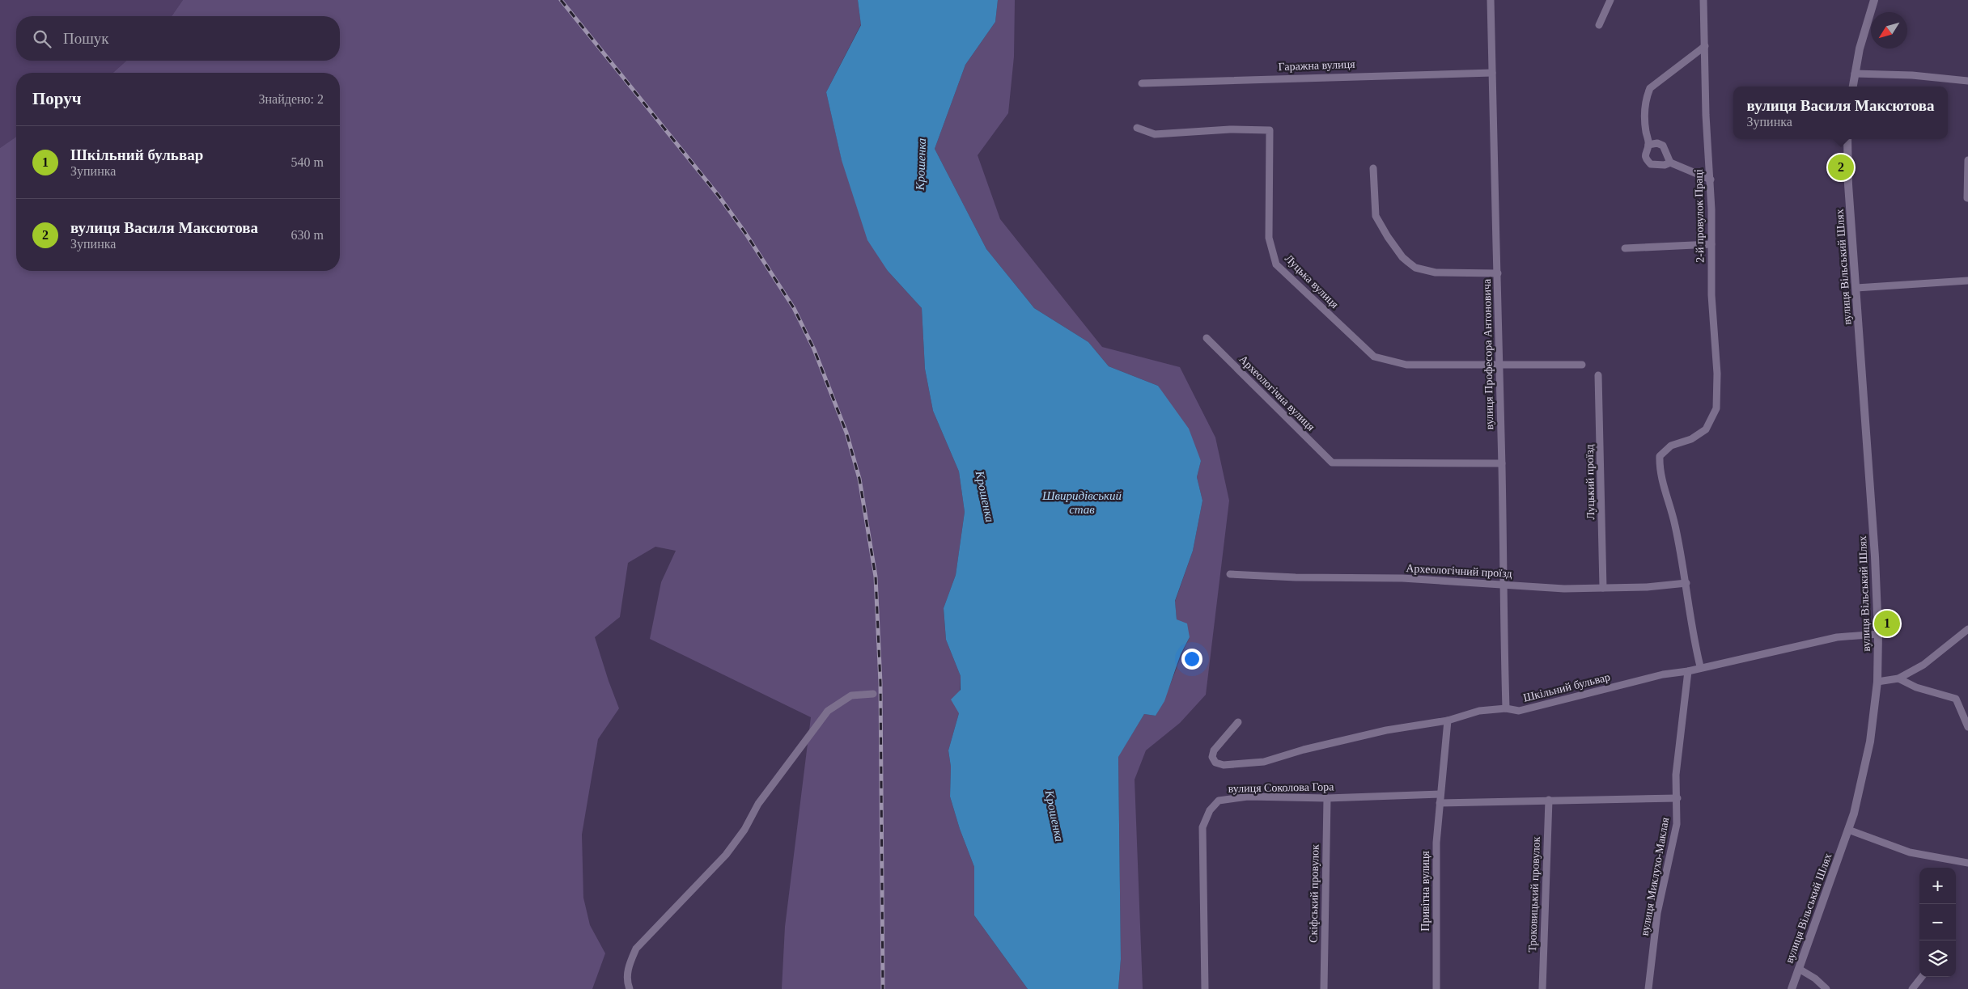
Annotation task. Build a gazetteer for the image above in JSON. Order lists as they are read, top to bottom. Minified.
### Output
{"streets":{"street":["Гаражна вулиця","2-й провулок Праці","вулиця Вільський Шлях","Луцька вулиця","вулиця Професора Антоновича","Археологічна вулиця","Луцький проїзд","Археологічний проїзд","Шкільний бульвар","вулиця Соколова Гора","вулиця Миклухо-Маклая","Привітна вулиця","Скіфський провулок","Троковицький провулок"]},"crossings":[["Гаражна вулиця","вулиця Професора Антоновича"],["2-й провулок Праці","Археологічний проїзд"],["вулиця Вільський Шлях","Шкільний бульвар"],["Луцька вулиця","вулиця Професора Антоновича"],["вулиця Професора Антоновича","Археологічна вулиця"],["вулиця Професора Антоновича","Археологічний проїзд"],["вулиця Професора Антоновича","Шкільний бульвар"],["Луцький проїзд","Археологічний проїзд"],["Шкільний бульвар","вулиця Миклухо-Маклая"],["вулиця Соколова Гора","Привітна вулиця"],["вулиця Соколова Гора","Скіфський провулок"]],"water":["Крошенка","Швиридівський став"],"north":"bottom left","page":{"search":"Пошук","heading":["Поруч","Знайдено: 2"],"popup":["вулиця Василя Максютова","Зупинка"],"list":[{"mark":"1","name":"Шкільний бульвар","note":"Зупинка","value":"540 m"},{"mark":"2","name":"вулиця Василя Максютова","note":"Зупинка","value":"630 m"}],"pins":["2","1"],"map_buttons":["+","−"]}}
